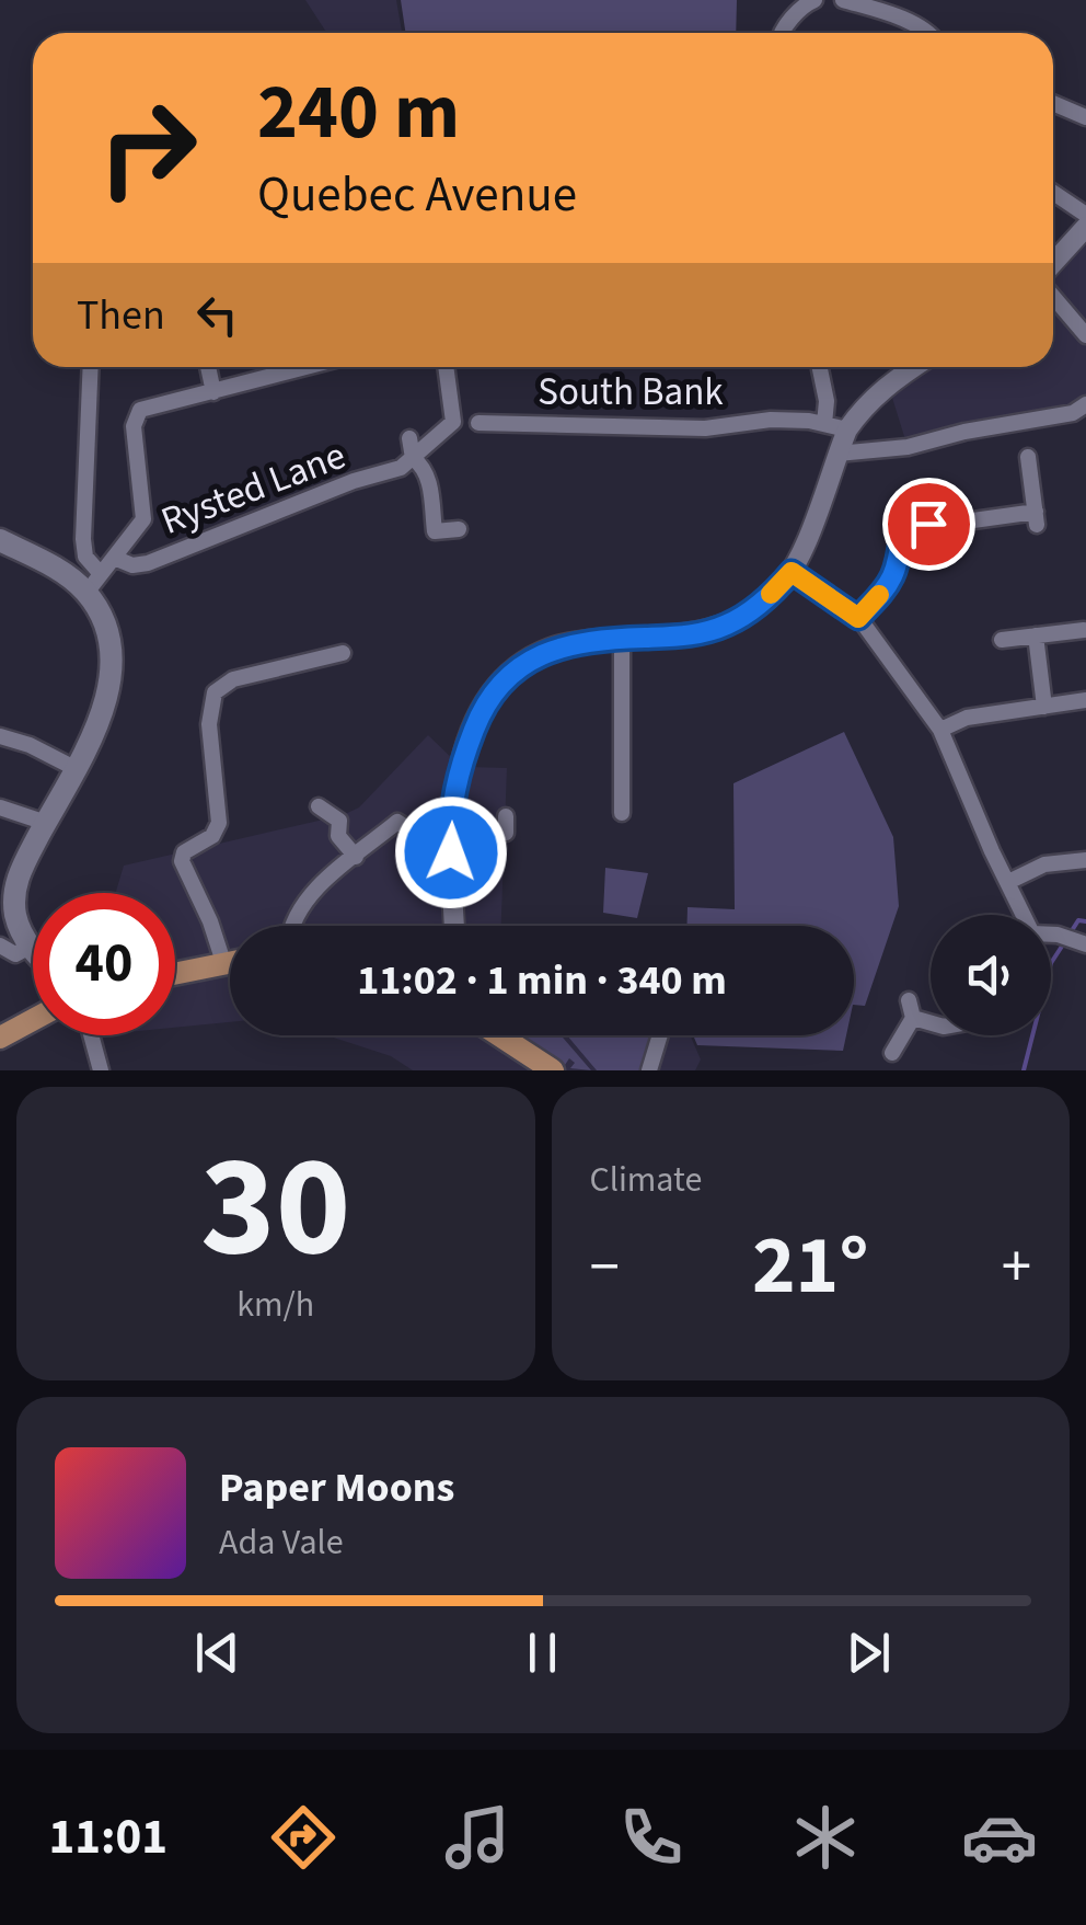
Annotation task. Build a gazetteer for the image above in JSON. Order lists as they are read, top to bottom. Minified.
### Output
{"streets":{"street":["South Bank","Rysted Lane"]},"page":{"turn":["240 m","Quebec Avenue"],"then":"Then","limit":"40","trip":"11:02 · 1 min · 340 m","tile":[["30","km/h"],"Climate"],"heat":["−","21°","+"],"song":["Paper Moons","Ada Vale"],"tabs":"11:01"}}
